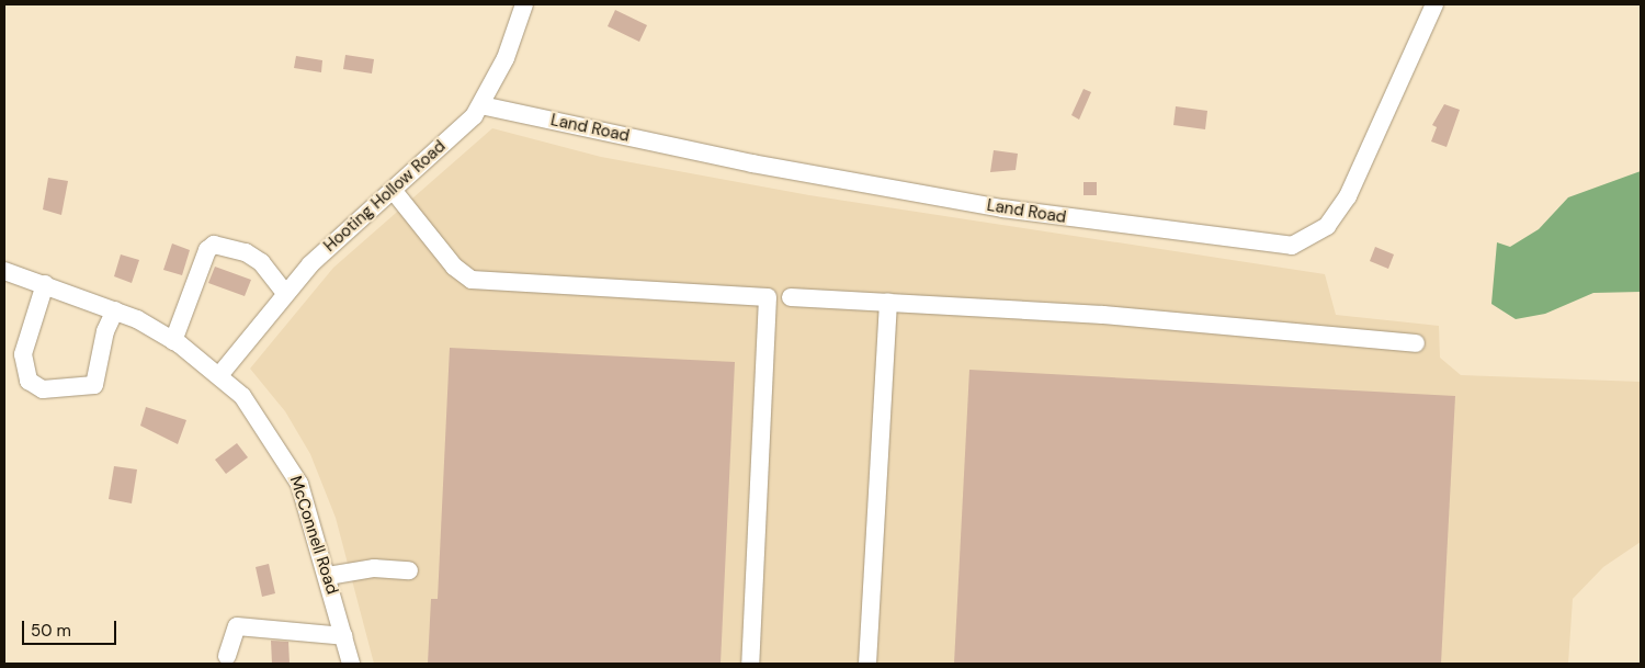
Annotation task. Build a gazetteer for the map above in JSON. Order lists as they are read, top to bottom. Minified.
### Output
{"streets":{"street":["Land Road","Hooting Hollow Road","McConnell Road"]},"crossings":[["Land Road","Hooting Hollow Road"],["Hooting Hollow Road","McConnell Road"]],"scale_bar":"50 m"}
